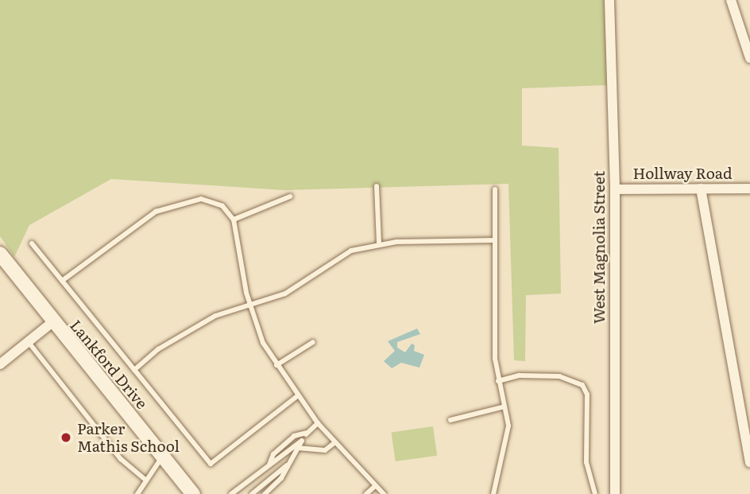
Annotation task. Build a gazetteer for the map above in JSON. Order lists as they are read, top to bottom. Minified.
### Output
{"streets":{"main road":["Lankford Drive"],"street":["Hollway Road","West Magnolia Street"]},"crossings":[["Hollway Road","West Magnolia Street"]],"places":["Parker Mathis School"]}
